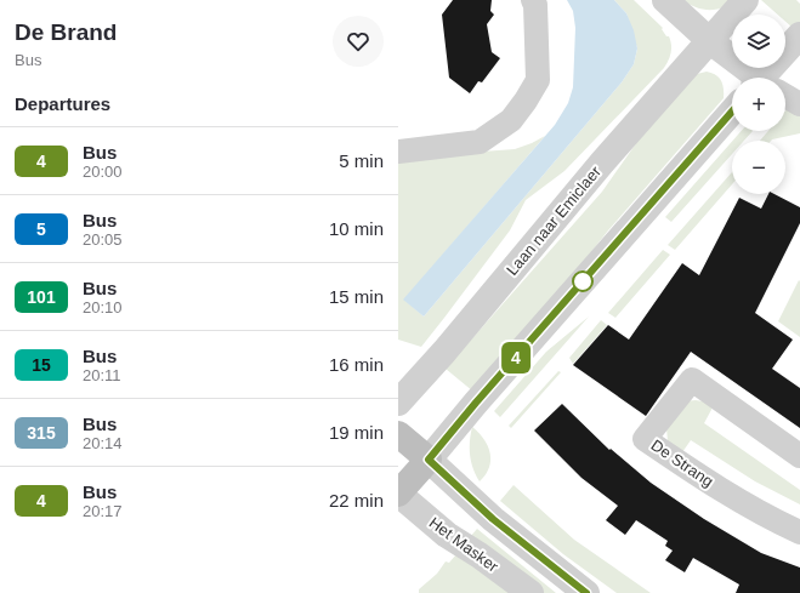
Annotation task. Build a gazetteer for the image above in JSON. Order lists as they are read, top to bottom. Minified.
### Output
{"streets":{"street":["Laan naar Emiclaer","De Strang","Het Masker"]},"lines":["bus line 4"],"page":{"heading":[["De Brand","Bus"],"Departures"],"on_map":"4","map_buttons":["+","−"],"list":[{"mark":"4","name":"Bus","note":"20:00","value":"5 min"},{"mark":"5","name":"Bus","note":"20:05","value":"10 min"},{"mark":"101","name":"Bus","note":"20:10","value":"15 min"},{"mark":"15","name":"Bus","note":"20:11","value":"16 min"},{"mark":"315","name":"Bus","note":"20:14","value":"19 min"},{"mark":"4","name":"Bus","note":"20:17","value":"22 min"}]}}
